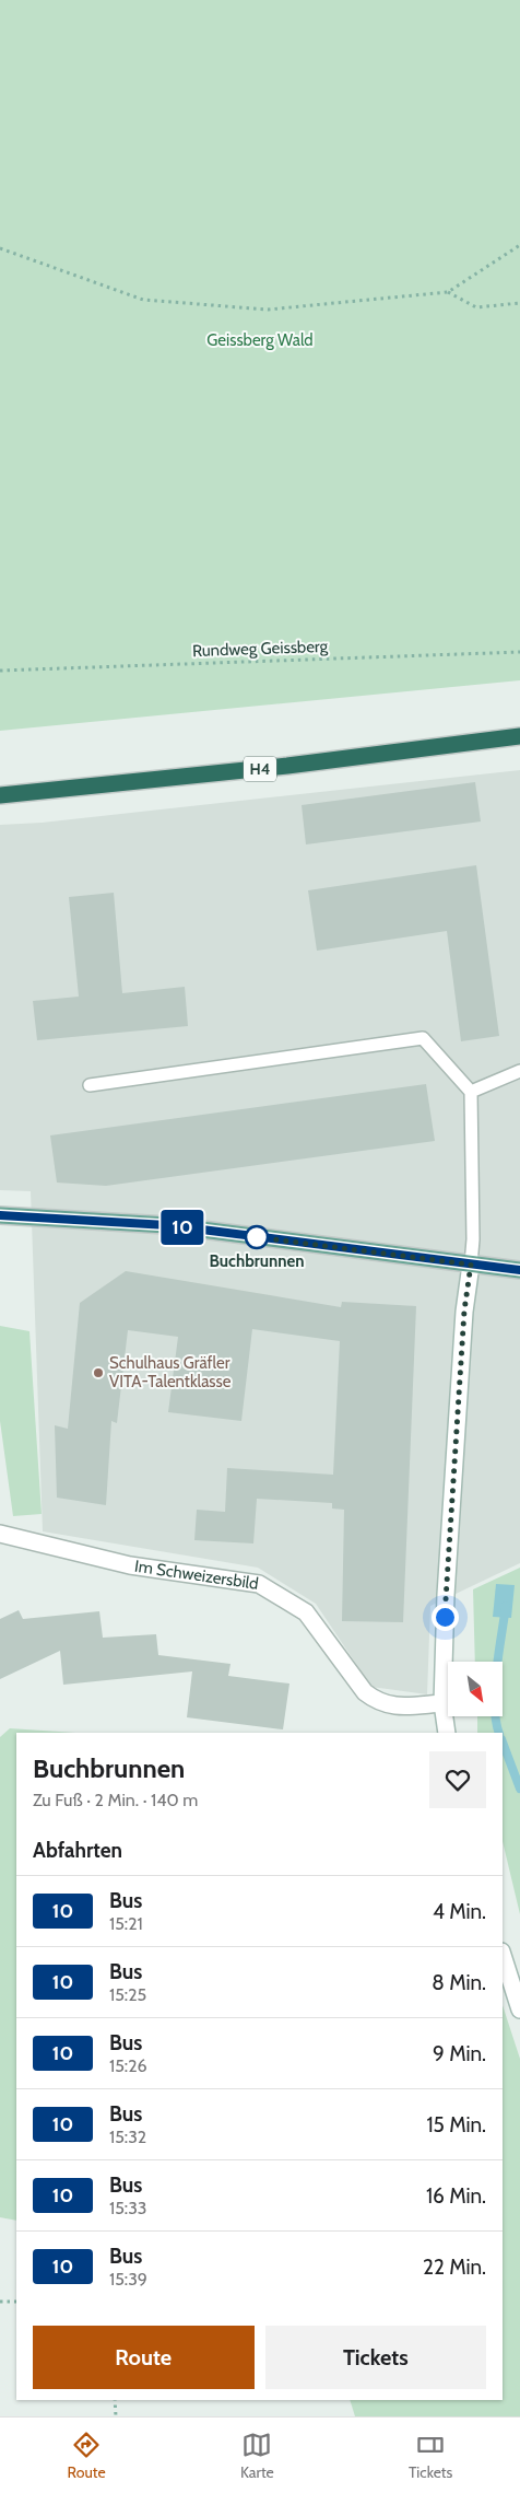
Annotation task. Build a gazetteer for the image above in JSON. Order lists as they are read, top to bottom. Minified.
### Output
{"streets":{"highway":["H4"],"street":["Im Schweizersbild"],"path":["Rundweg Geissberg"]},"parks":["Geissberg Wald"],"places":["Buchbrunnen","Schulhaus Gräfler VITA-Talentklasse"],"lines":["bus line 10"],"north":"bottom right","page":{"on_map":"10","heading":[["Buchbrunnen","Zu Fuß · 2 Min. · 140 m"],"Abfahrten"],"list":[{"mark":"10","name":"Bus","note":"15:21","value":"4 Min."},{"mark":"10","name":"Bus","note":"15:25","value":"8 Min."},{"mark":"10","name":"Bus","note":"15:26","value":"9 Min."},{"mark":"10","name":"Bus","note":"15:32","value":"15 Min."},{"mark":"10","name":"Bus","note":"15:33","value":"16 Min."},{"mark":"10","name":"Bus","note":"15:39","value":"22 Min."}],"buttons":["Route","Tickets"],"tabs":["Route","Karte","Tickets"]}}
